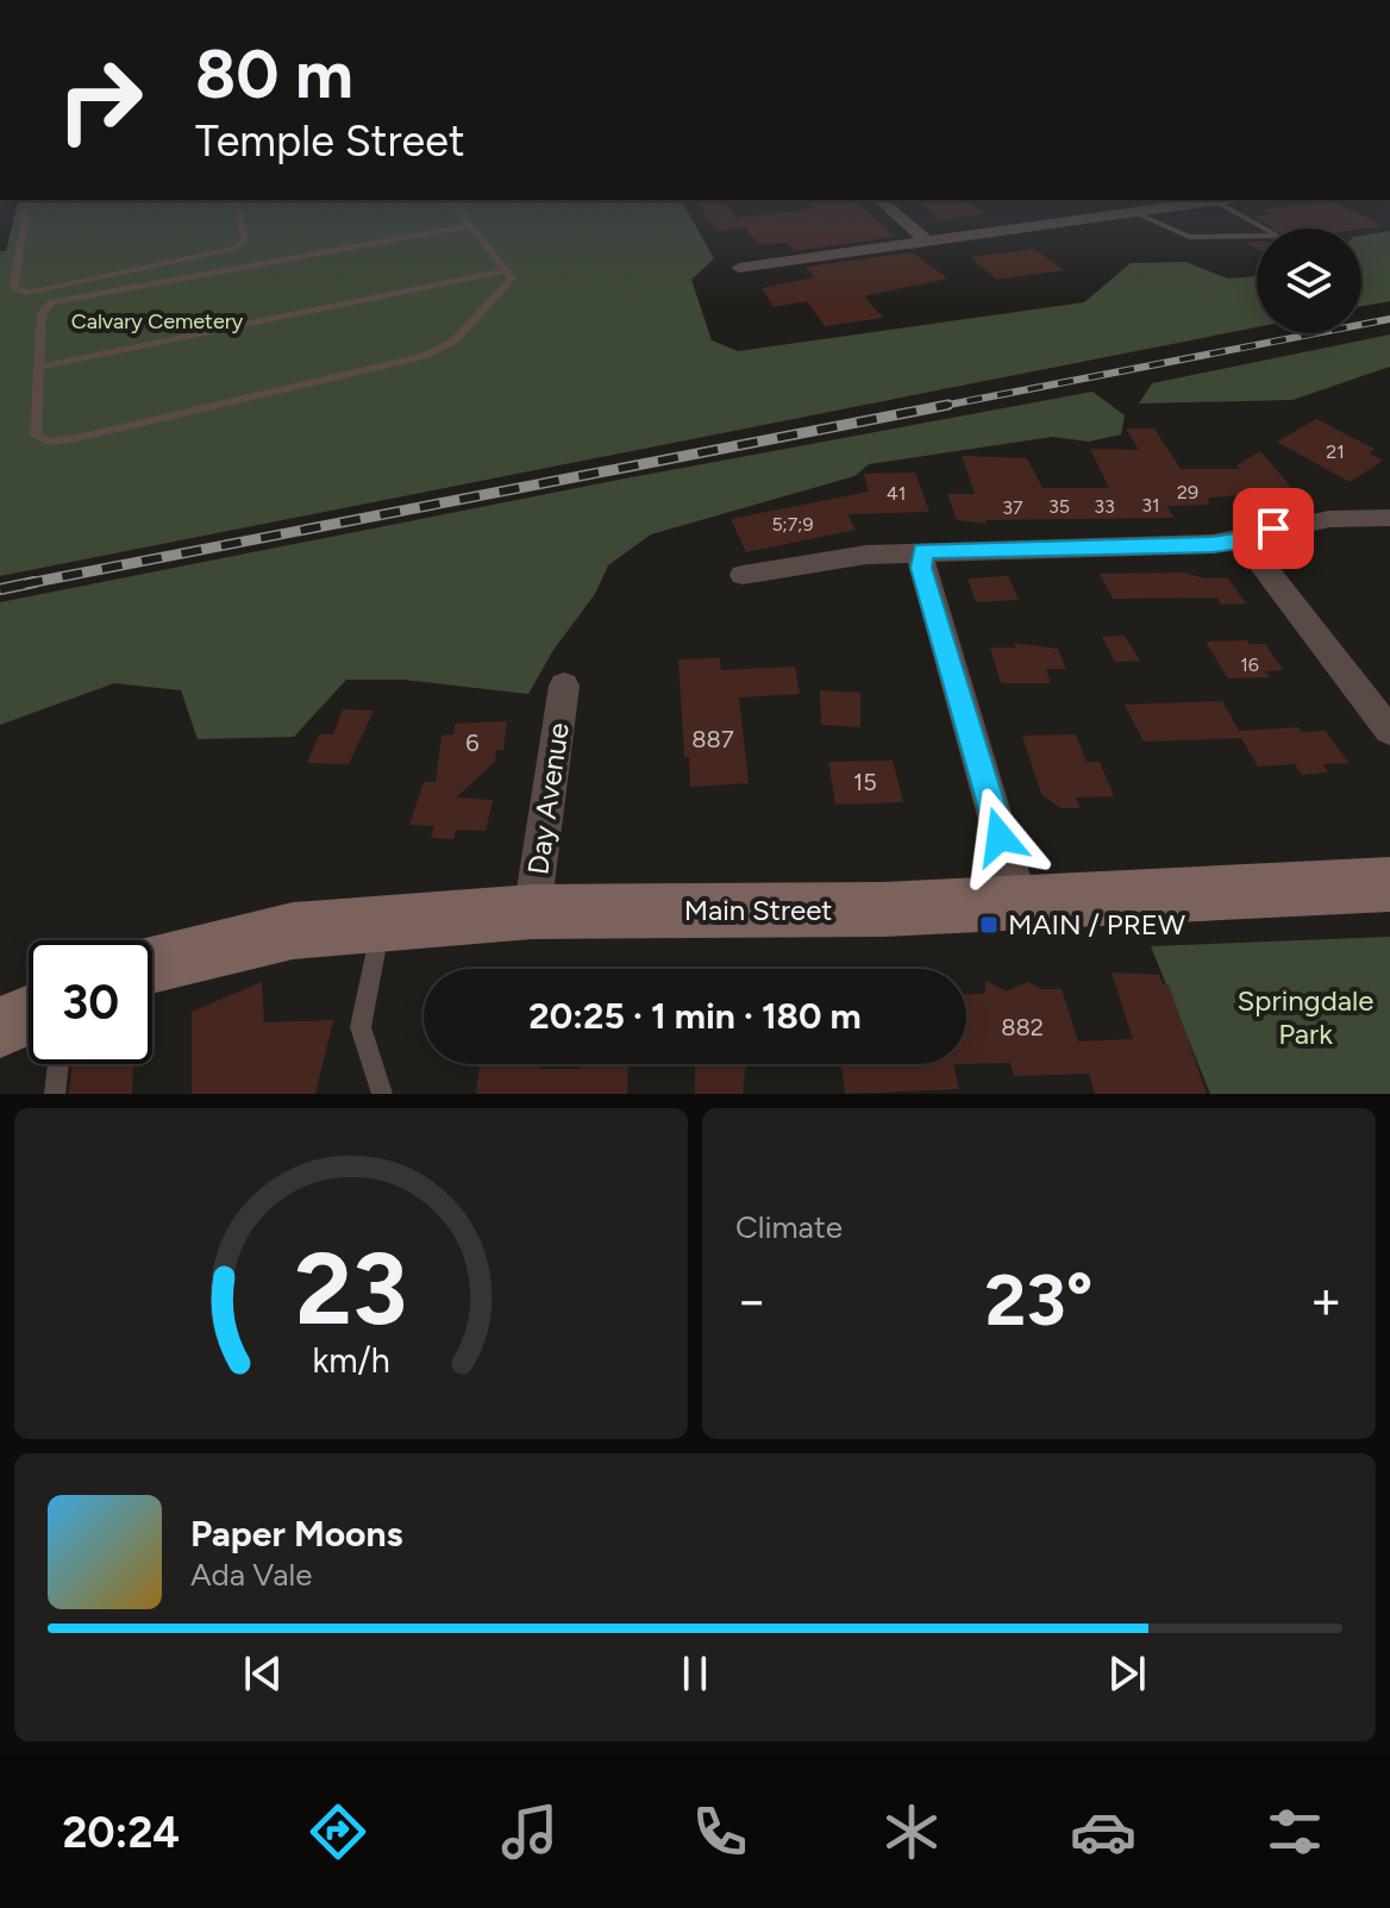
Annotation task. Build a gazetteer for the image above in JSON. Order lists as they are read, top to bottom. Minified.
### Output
{"streets":{"main road":["Main Street"],"street":["Day Avenue"]},"crossings":[["Day Avenue","Main Street"]],"parks":["Calvary Cemetery","Springdale Park"],"places":{"transit":["MAIN / PREW"]},"house_numbers":["21","29","41","31","35","33","37","5;7;9","16","887","6","15","882"],"page":{"turn":["80 m","Temple Street"],"limit":"30","trip":"20:25 · 1 min · 180 m","tile":"Climate","heat":["−","23°","+"],"song":["Paper Moons","Ada Vale"],"tabs":"20:24","gauge":["23","km/h"]}}
